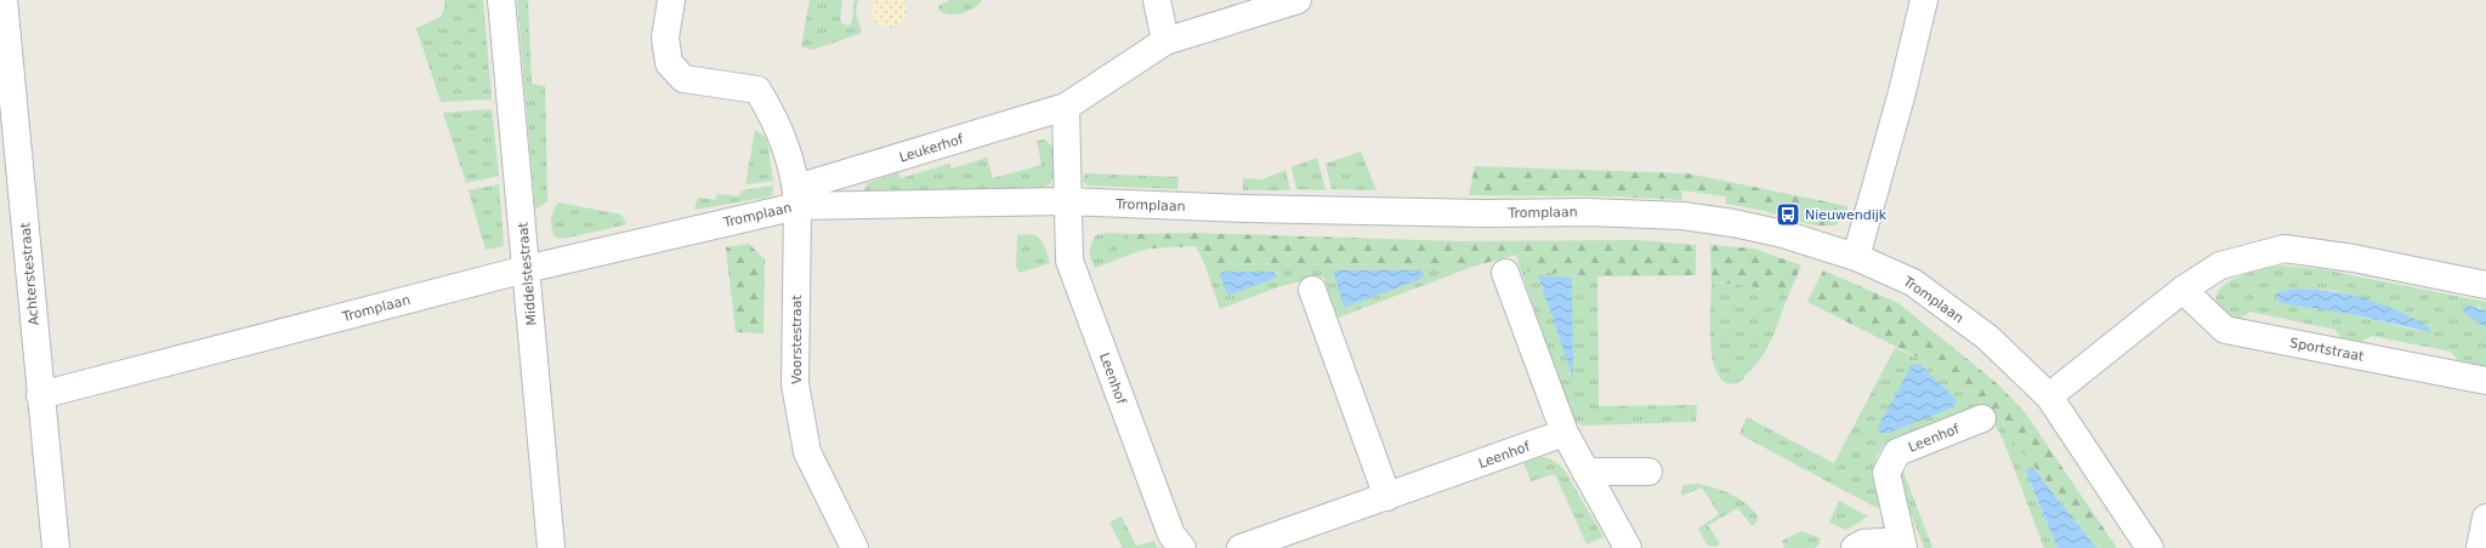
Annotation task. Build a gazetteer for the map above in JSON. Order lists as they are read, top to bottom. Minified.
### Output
{"streets":{"street":["Leukerhof","Tromplaan","Achterstestraat","Middelstestraat","Voorstestraat","Sportstraat","Leenhof"]},"crossings":[["Leukerhof","Tromplaan"],["Leukerhof","Voorstestraat"],["Tromplaan","Achterstestraat"],["Tromplaan","Middelstestraat"],["Tromplaan","Voorstestraat"],["Tromplaan","Leenhof"]],"places":{"bus stop":["Nieuwendijk"]}}
